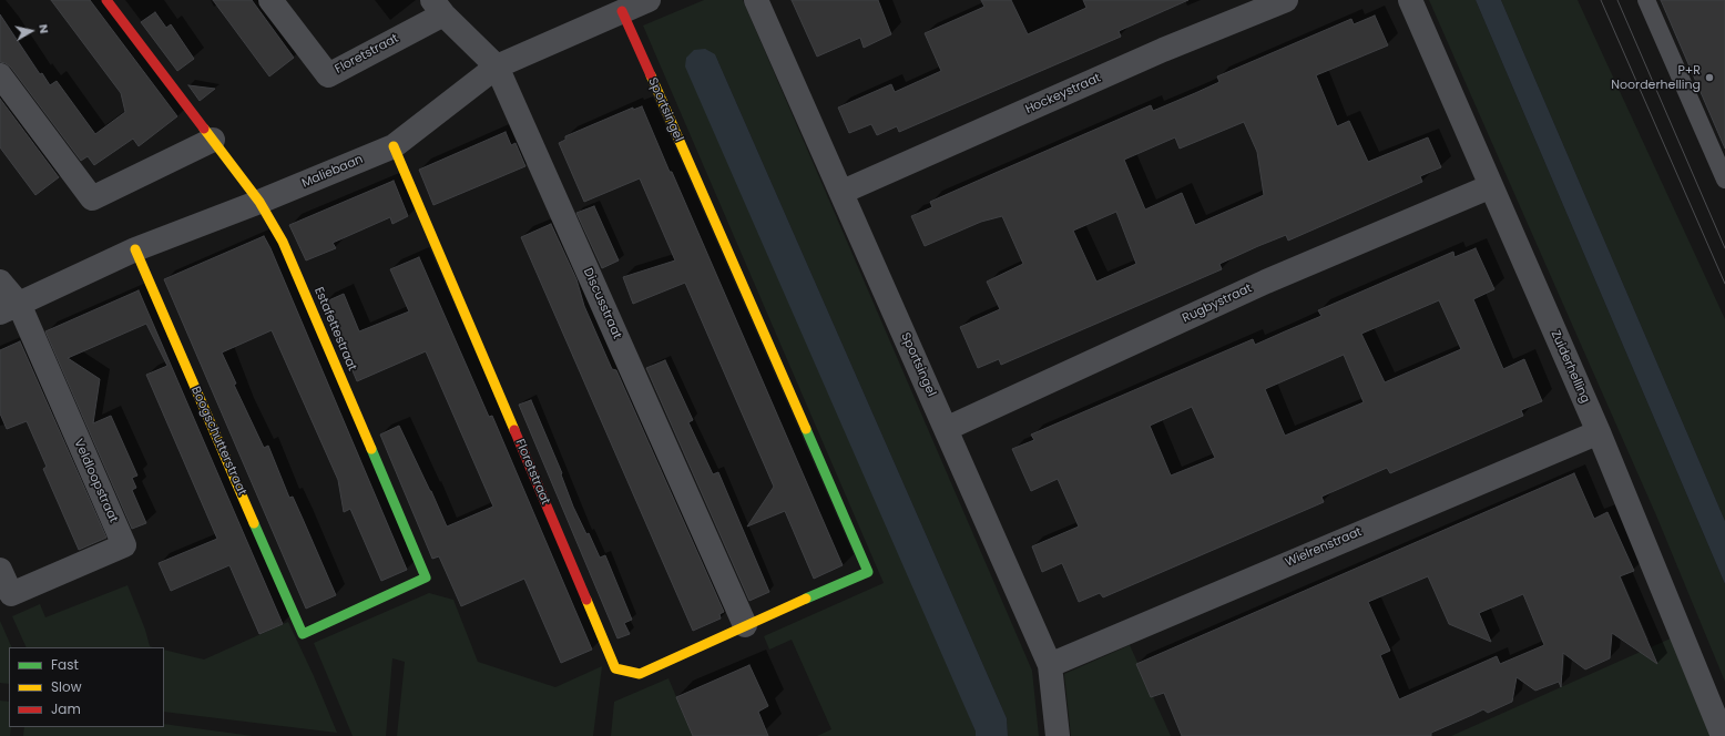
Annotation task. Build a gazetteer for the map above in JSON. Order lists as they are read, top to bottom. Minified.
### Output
{"streets":{"street":["Floretstraat","Hockeystraat","Sportsingel","Maliebaan","Discusstraat","Rugbystraat","Estafettestraat","Zuiderhelling","Boogschutterstraat","Veldloopstraat","Wielrenstraat"]},"crossings":[["Floretstraat","Sportsingel"],["Floretstraat","Maliebaan"],["Floretstraat","Discusstraat"],["Hockeystraat","Sportsingel"],["Sportsingel","Maliebaan"],["Sportsingel","Discusstraat"],["Sportsingel","Rugbystraat"],["Sportsingel","Wielrenstraat"],["Maliebaan","Discusstraat"],["Maliebaan","Estafettestraat"],["Maliebaan","Boogschutterstraat"],["Maliebaan","Veldloopstraat"],["Rugbystraat","Zuiderhelling"],["Estafettestraat","Boogschutterstraat"],["Zuiderhelling","Wielrenstraat"]],"places":["P+R Noorderhelling"],"legend":["Fast","Slow","Jam"],"north":"right"}
